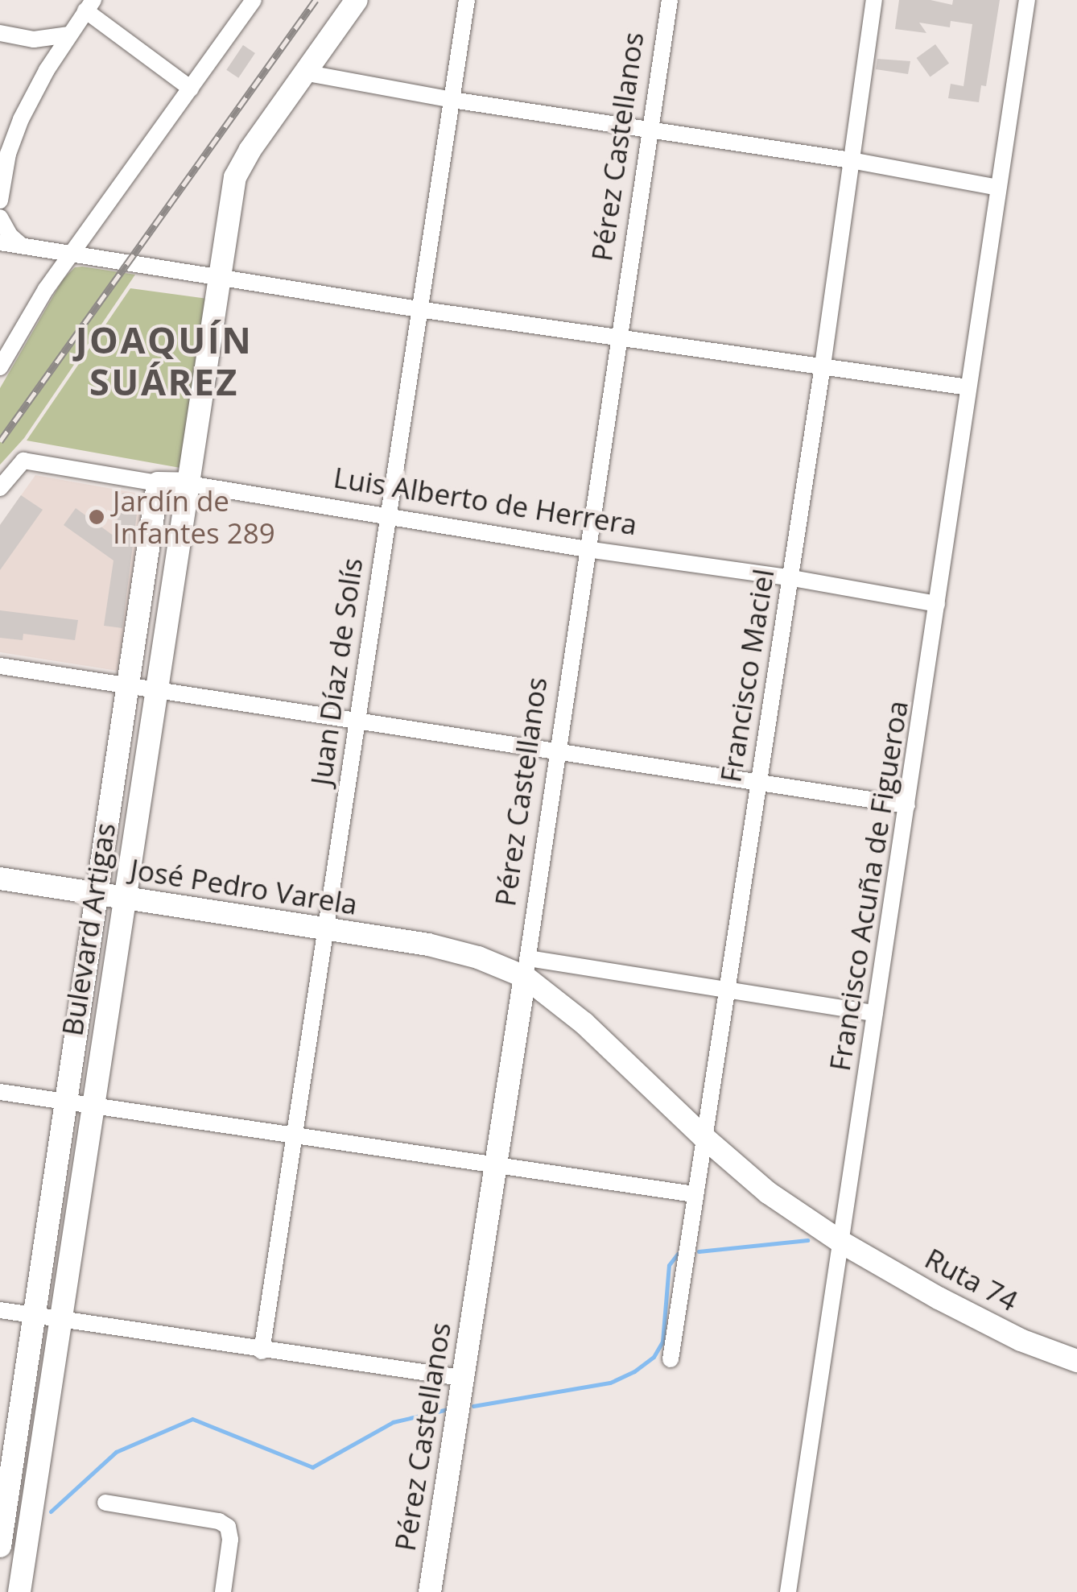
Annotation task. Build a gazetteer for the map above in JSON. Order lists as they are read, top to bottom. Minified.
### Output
{"streets":{"street":["Pérez Castellanos","Luis Alberto de Herrera","Juan Díaz de Solís","Francisco Maciel","Francisco Acuña de Figueroa","José Pedro Varela","Bulevard Artigas","Ruta 74"]},"crossings":[["Pérez Castellanos","Luis Alberto de Herrera"],["Pérez Castellanos","José Pedro Varela"],["Luis Alberto de Herrera","Juan Díaz de Solís"],["Luis Alberto de Herrera","Francisco Maciel"],["Luis Alberto de Herrera","Francisco Acuña de Figueroa"],["Luis Alberto de Herrera","Bulevard Artigas"],["Juan Díaz de Solís","José Pedro Varela"],["Francisco Maciel","José Pedro Varela"],["Francisco Maciel","Ruta 74"],["Francisco Acuña de Figueroa","Ruta 74"],["José Pedro Varela","Bulevard Artigas"],["José Pedro Varela","Ruta 74"]],"districts":["JOAQUÍN SUÁREZ"],"places":["Jardín de Infantes 289"]}
